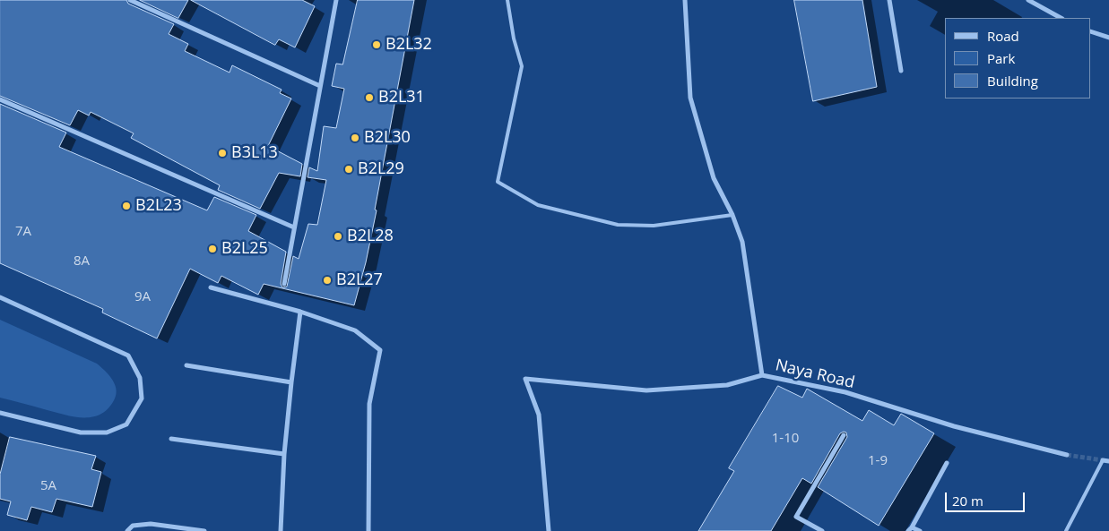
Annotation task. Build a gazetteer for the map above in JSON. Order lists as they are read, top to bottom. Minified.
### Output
{"streets":{"street":["Naya Road"]},"places":["B2L32","B2L31","B2L30","B3L13","B2L29","B2L23","B2L28","B2L25","B2L27"],"house_numbers":["7A","8A","9A","1-10","1-9","5A"],"legend":["Road","Park","Building"],"scale_bar":"20 m"}
